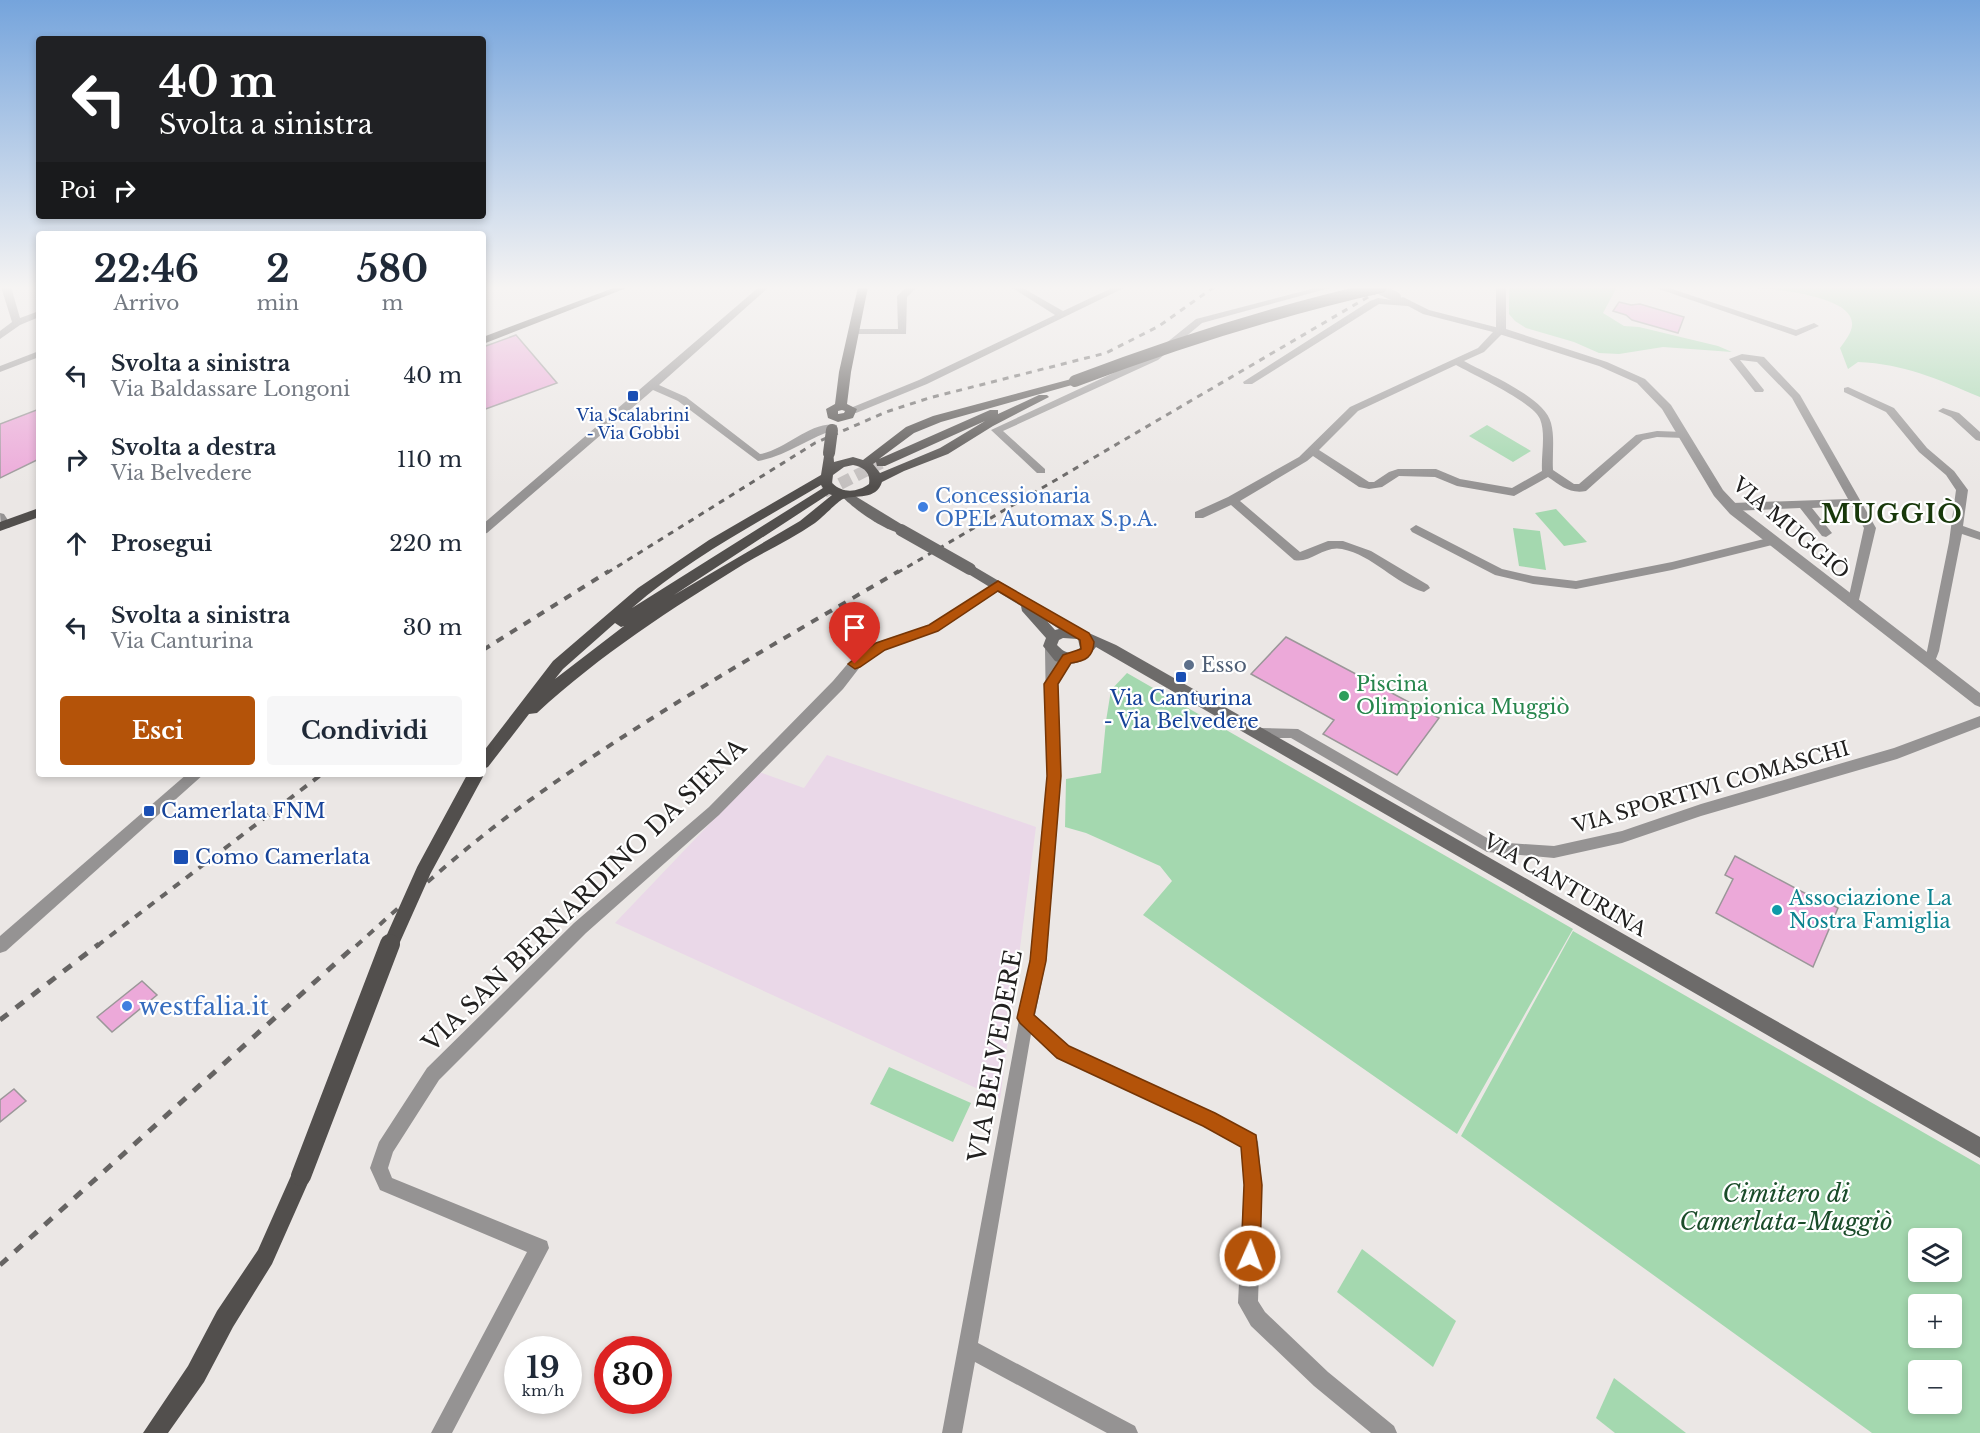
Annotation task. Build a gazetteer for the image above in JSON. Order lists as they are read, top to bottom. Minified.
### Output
{"streets":{"main road":["VIA CANTURINA"],"street":["VIA MUGGIÒ","VIA SPORTIVI COMASCHI","VIA SAN BERNARDINO DA SIENA","VIA BELVEDERE"]},"crossings":[["VIA SPORTIVI COMASCHI","VIA CANTURINA"],["VIA CANTURINA","VIA SAN BERNARDINO DA SIENA"],["VIA CANTURINA","VIA BELVEDERE"]],"districts":["MUGGIÒ"],"parks":["Cimitero di Camerlata-Muggiò"],"places":{"transit":["Via Scalabrini - Via Gobbi","Via Canturina - Via Belvedere","Camerlata FNM","Como Camerlata"],"other":["Concessionaria OPEL Automax S.p.A.","Esso","Piscina Olimpionica Muggiò","Associazione La Nostra Famiglia","westfalia.it"]},"page":{"turn":["40 m","Svolta a sinistra"],"then":"Poi","eta":["22:46","Arrivo","2","min","580","m"],"list":[{"name":"Svolta a sinistra","note":"Via Baldassare Longoni","value":"40 m"},{"name":"Svolta a destra","note":"Via Belvedere","value":"110 m"},{"name":"Prosegui","value":"220 m"},{"name":"Svolta a sinistra","note":"Via Canturina","value":"30 m"}],"buttons":["Esci","Condividi"],"map_buttons":["+","−"],"speed":"19 km/h","limit":"30"}}
